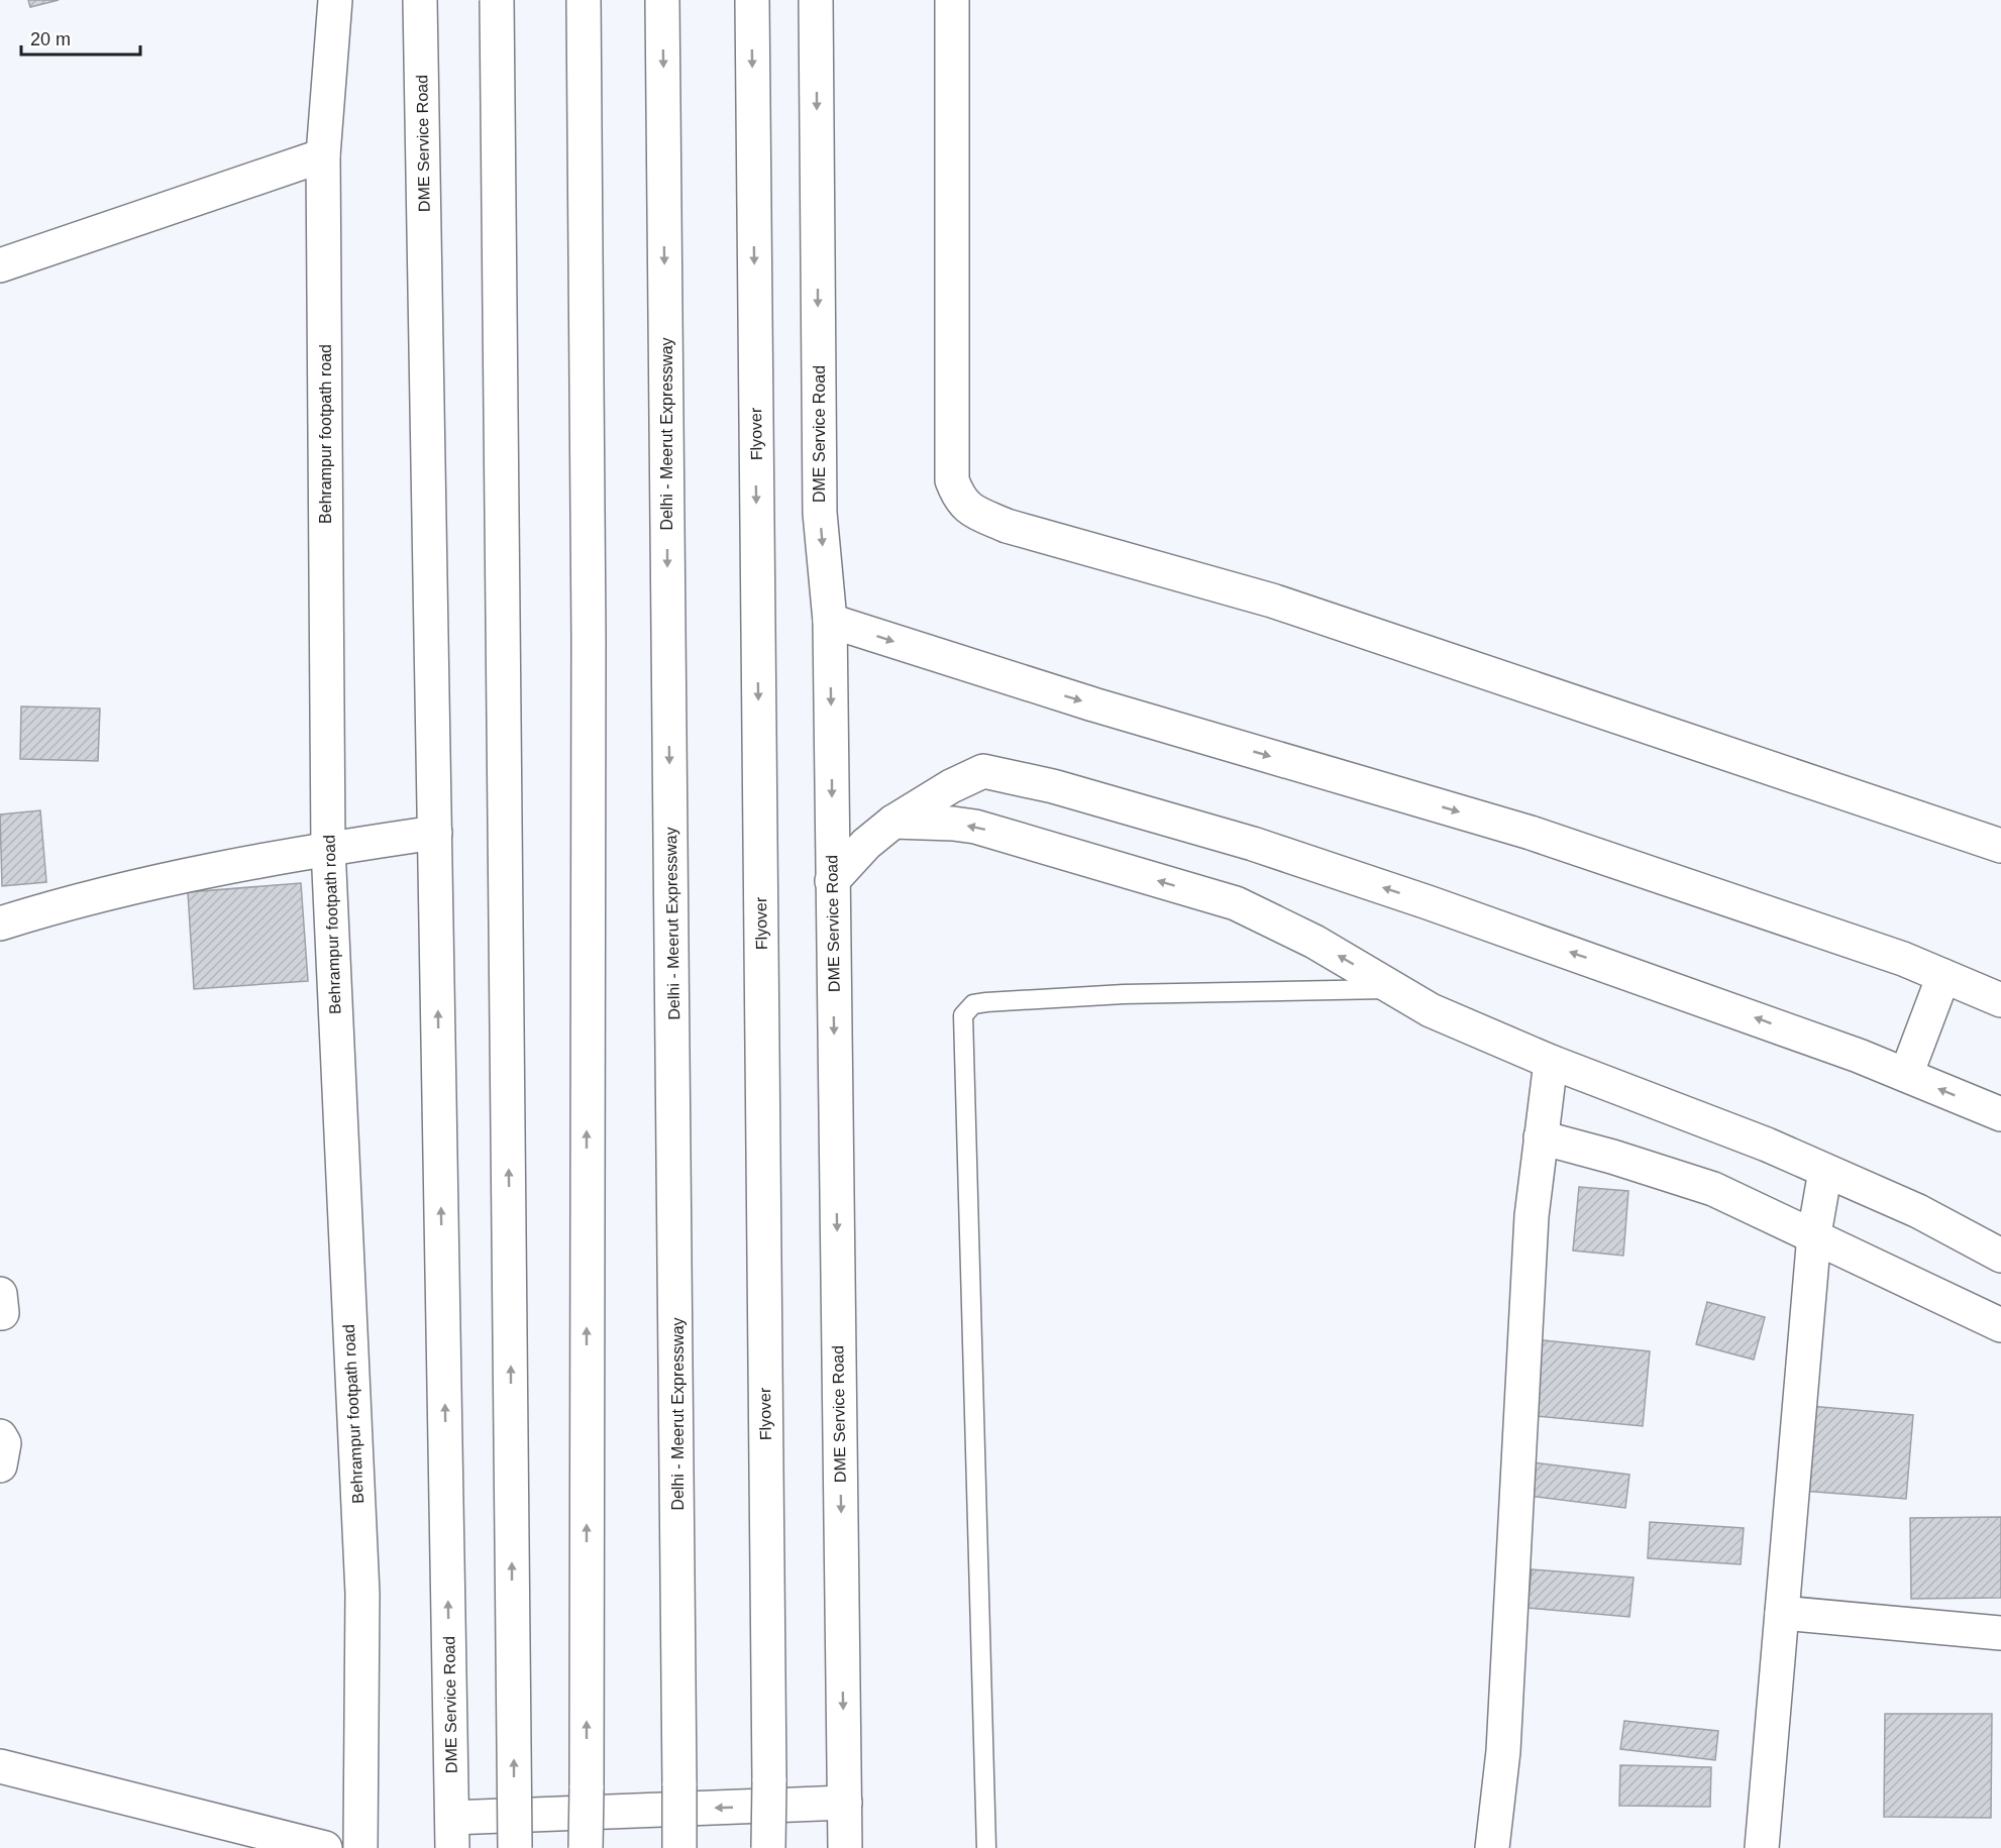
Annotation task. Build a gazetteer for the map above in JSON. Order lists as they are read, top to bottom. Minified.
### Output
{"streets":{"main road":["DME Service Road","Behrampur footpath road","Delhi - Meerut Expressway","Flyover"]},"scale_bar":"20 m"}
